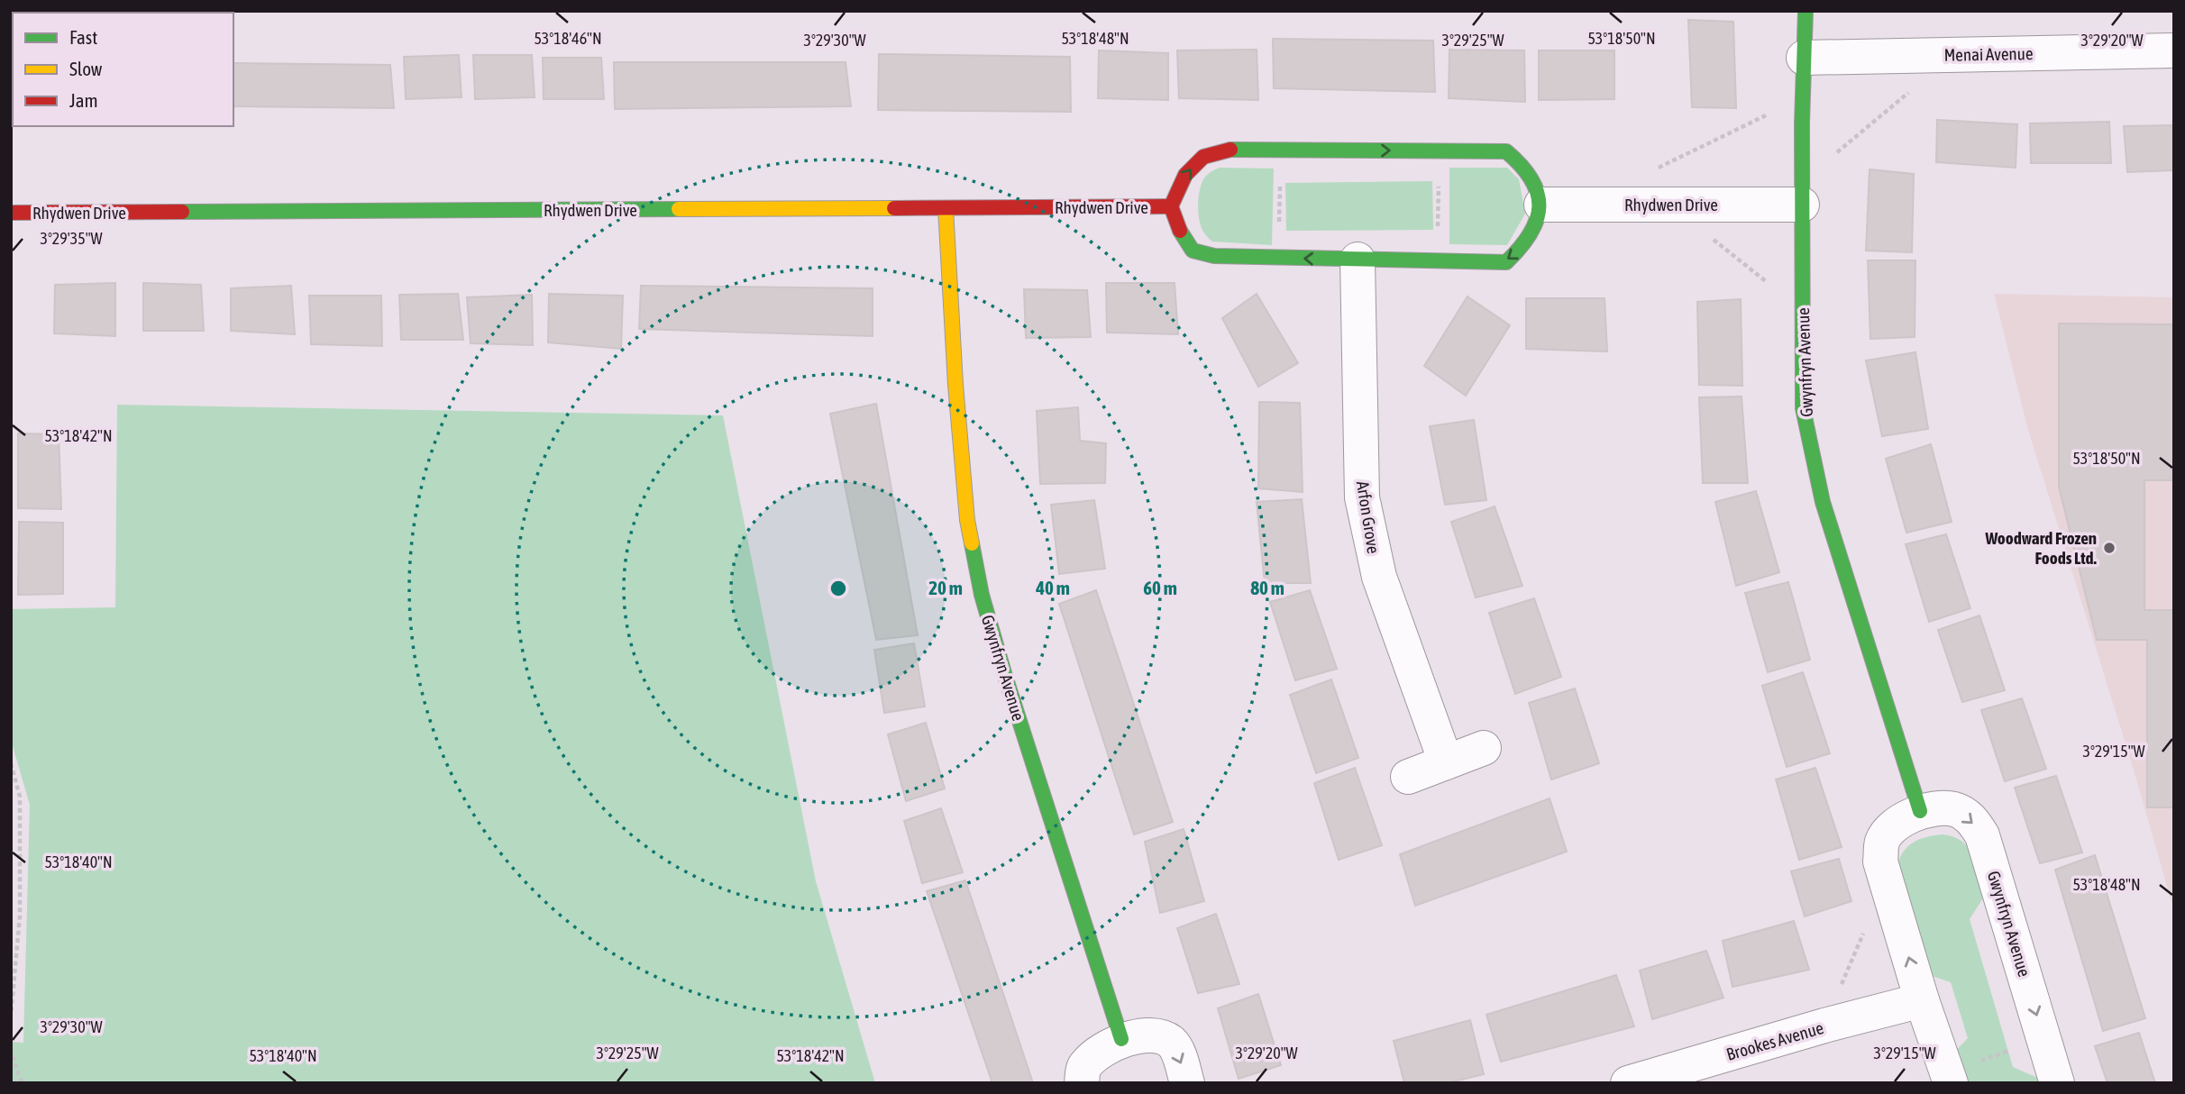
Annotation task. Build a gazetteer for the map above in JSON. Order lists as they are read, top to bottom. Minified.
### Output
{"streets":{"street":["Menai Avenue","Rhydwen Drive","Gwynfryn Avenue","Arfon Grove","Brookes Avenue"]},"crossings":[["Menai Avenue","Gwynfryn Avenue"],["Rhydwen Drive","Gwynfryn Avenue"],["Rhydwen Drive","Arfon Grove"],["Gwynfryn Avenue","Brookes Avenue"]],"places":["Woodward Frozen Foods Ltd."],"legend":["Fast","Slow","Jam"],"coordinates":["53°18'46\"N","53°18'48\"N","53°18'50\"N","3°29'30\"W","3°29'25\"W","3°29'20\"W","3°29'35\"W","53°18'42\"N","3°29'15\"W","53°18'40\"N"],"rings":["20 m","40 m","60 m","80 m"]}
